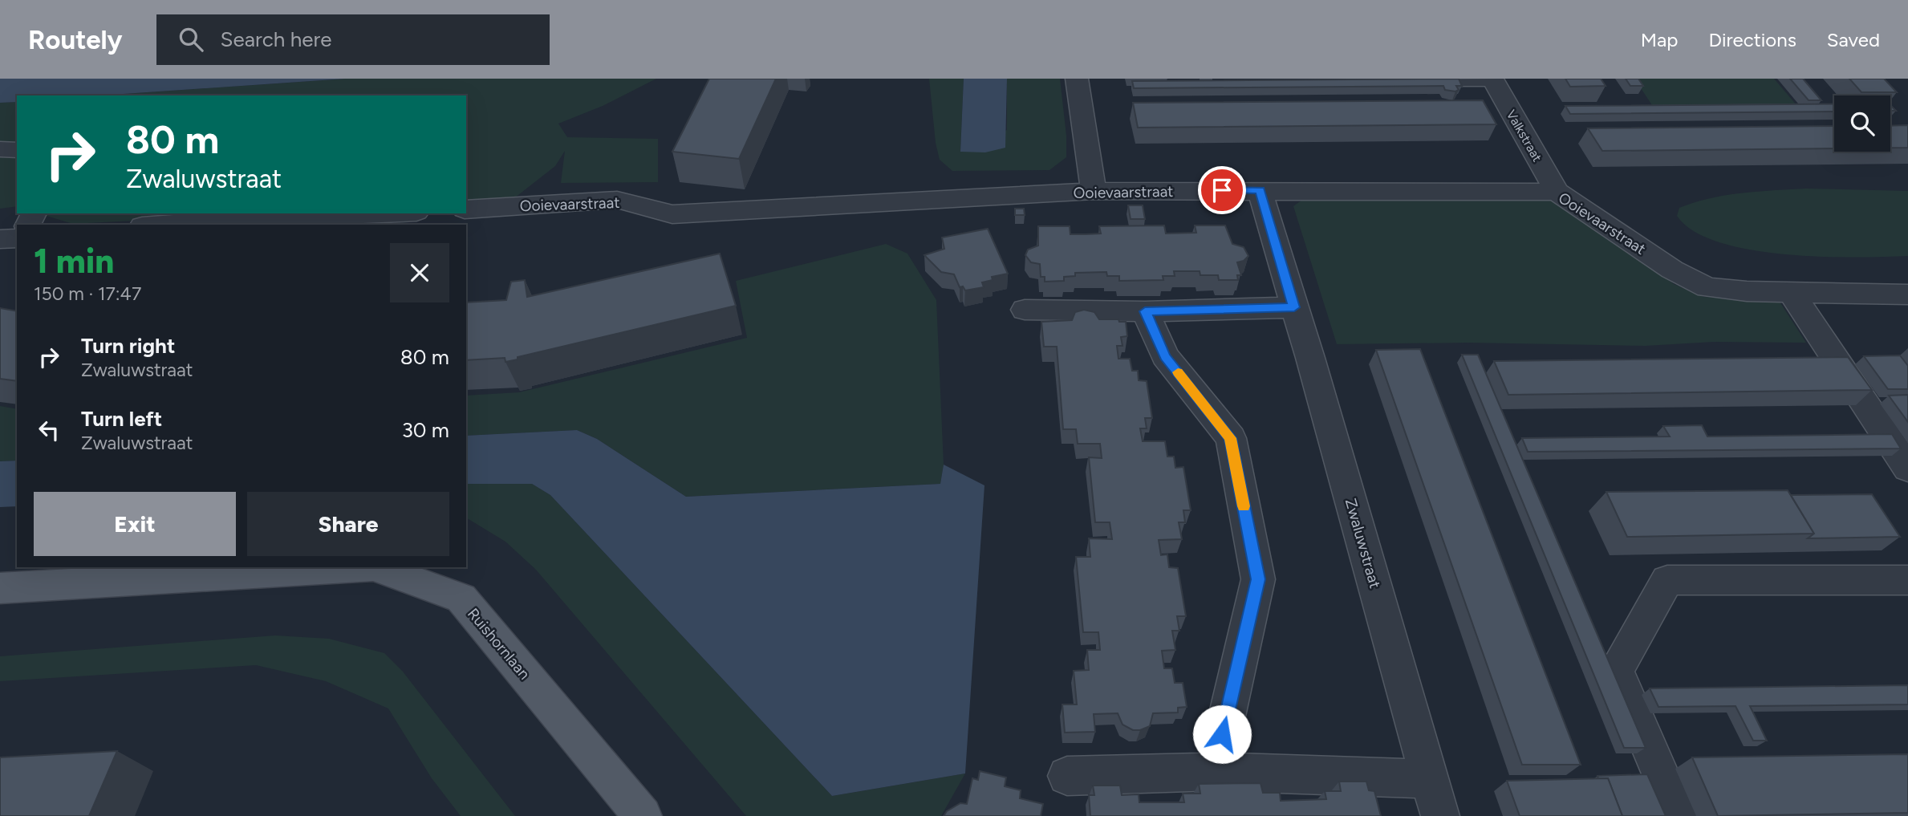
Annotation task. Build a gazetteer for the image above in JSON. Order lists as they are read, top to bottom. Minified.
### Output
{"streets":{"main road":["Ruishornlaan"],"street":["Valkstraat","Ooievaarstraat","Zwaluwstraat"]},"crossings":[["Valkstraat","Ooievaarstraat"],["Ooievaarstraat","Zwaluwstraat"]],"page":{"header":"Routely","search":"Search here","nav":["Map","Directions","Saved"],"turn":["80 m","Zwaluwstraat"],"heading":["1 min","150 m · 17:47"],"list":[{"name":"Turn right","note":"Zwaluwstraat","value":"80 m"},{"name":"Turn left","note":"Zwaluwstraat","value":"30 m"}],"buttons":["Exit","Share"]}}
